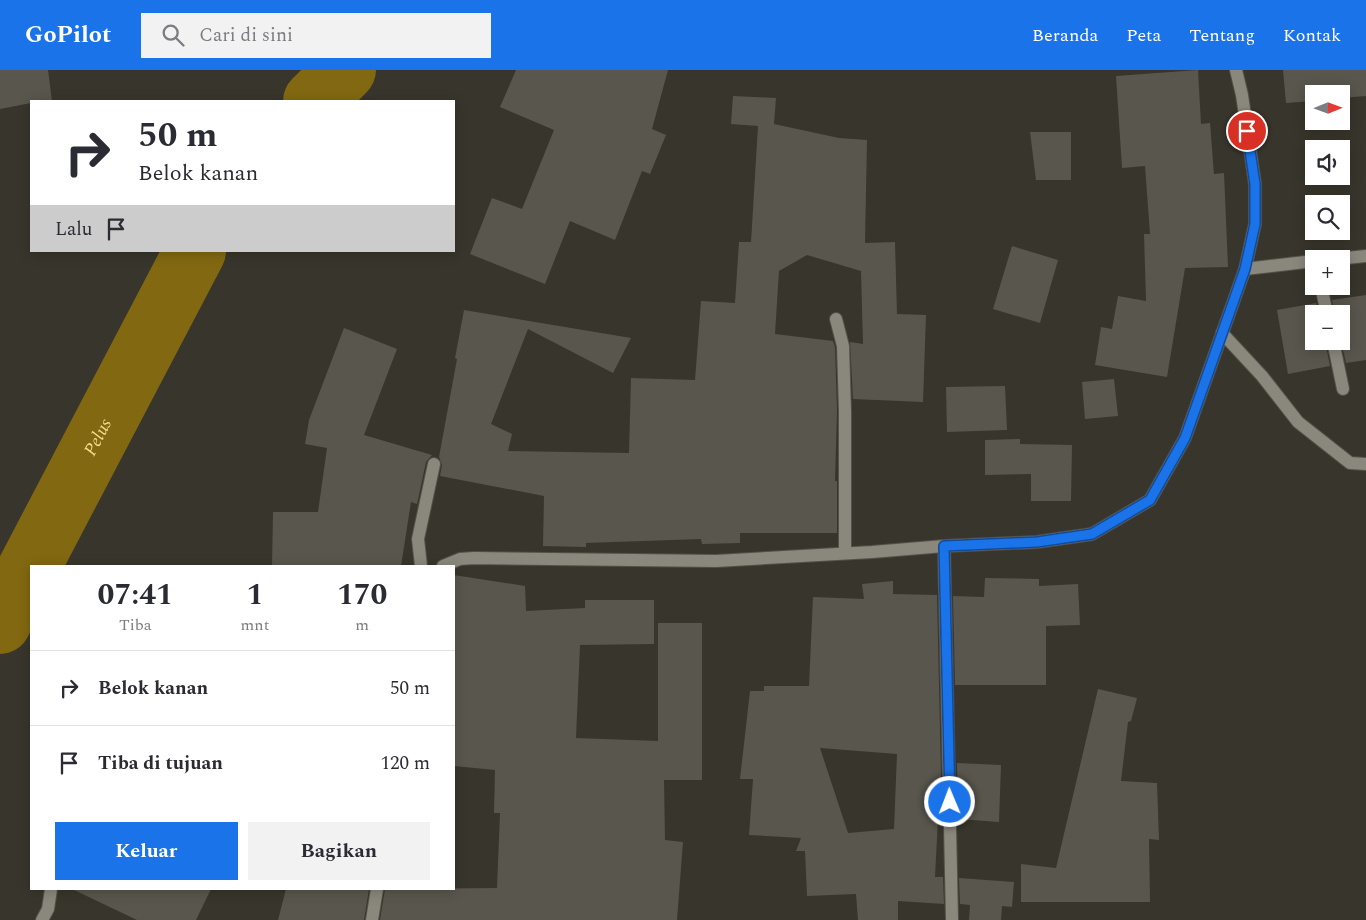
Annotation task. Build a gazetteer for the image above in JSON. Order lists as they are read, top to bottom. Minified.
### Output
{"water":["Pelus"],"north":"right","page":{"header":"GoPilot","search":"Cari di sini","nav":["Beranda","Peta","Tentang","Kontak"],"map_buttons":["+","−"],"turn":["50 m","Belok kanan"],"then":"Lalu","eta":["07:41","Tiba","1","mnt","170","m"],"list":[{"name":"Belok kanan","value":"50 m"},{"name":"Tiba di tujuan","value":"120 m"}],"buttons":["Keluar","Bagikan"]}}
